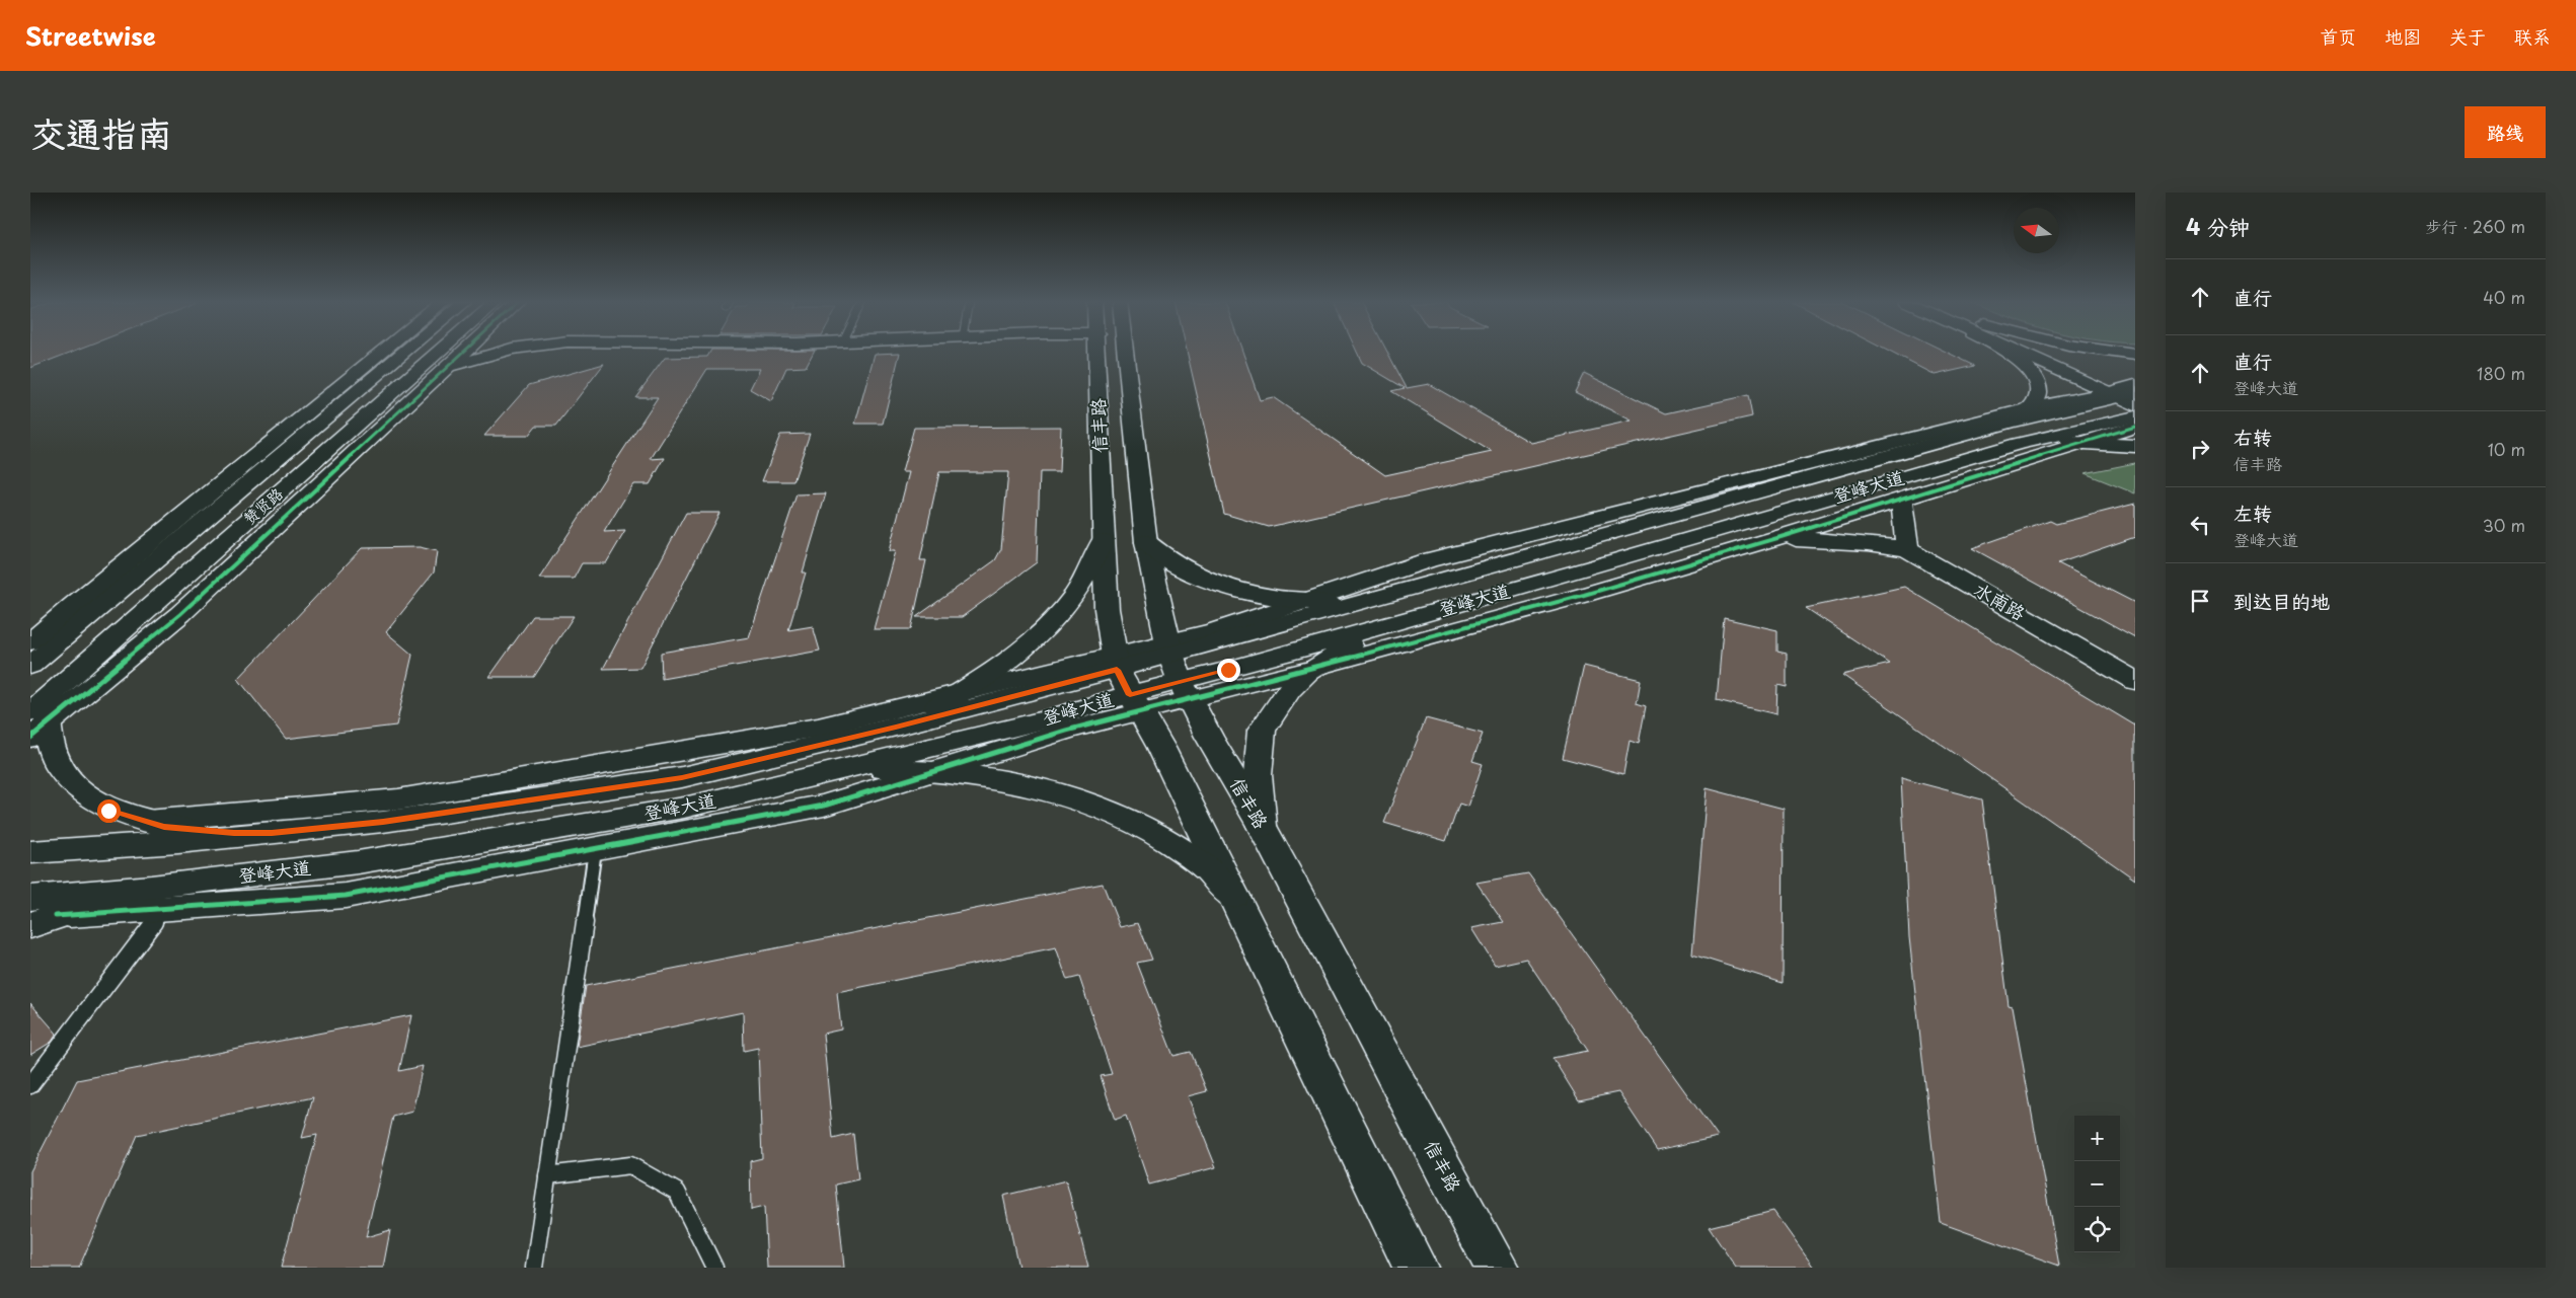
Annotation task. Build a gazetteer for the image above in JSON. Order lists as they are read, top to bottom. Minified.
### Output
{"streets":{"main road":["信丰路","登峰大道","赞贤路","水南路"]},"crossings":[["信丰路","登峰大道"]],"north":"left","page":{"header":"Streetwise","nav":["首页","地图","关于","联系"],"title":"交通指南","buttons":"路线","heading":["4 分钟","步行 · 260 m"],"list":[["直行","40 m"],["直行","登峰大道","180 m"],["右转","信丰路","10 m"],["左转","登峰大道","30 m"],"到达目的地"],"map_buttons":["+","−"]}}
